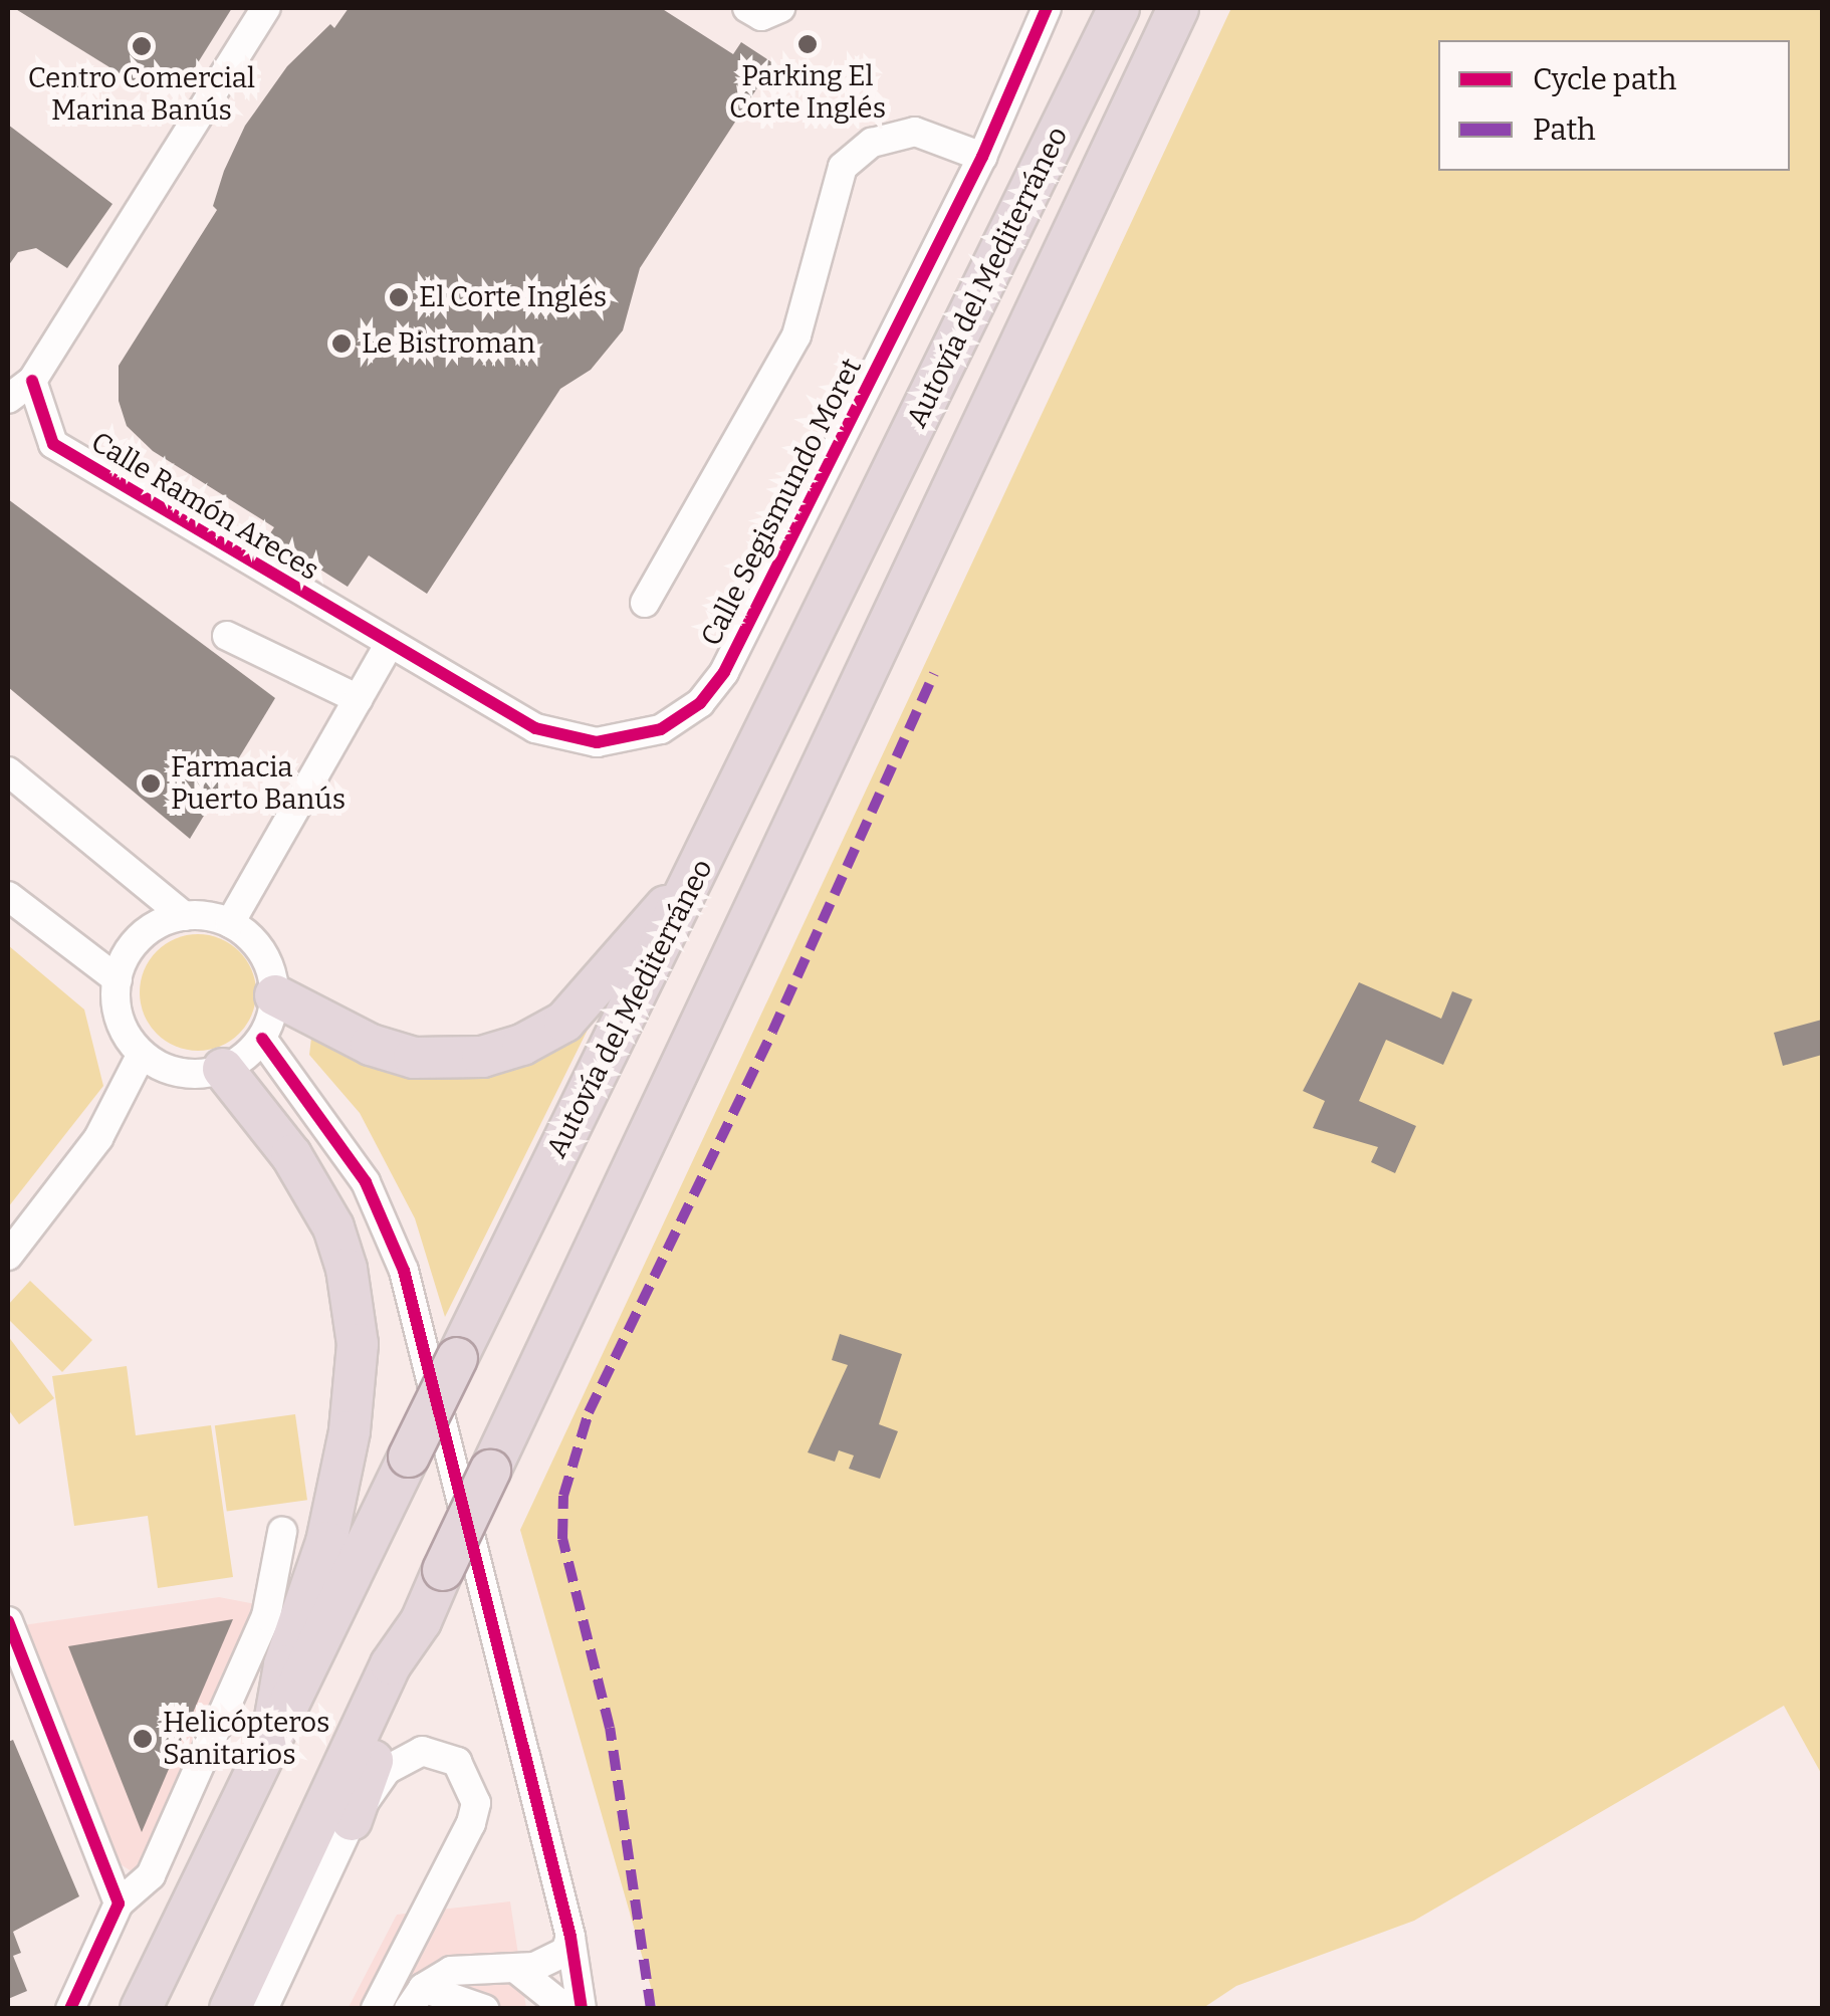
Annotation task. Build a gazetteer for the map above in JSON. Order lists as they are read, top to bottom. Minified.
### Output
{"streets":{"highway":["Autovía del Mediterráneo"],"street":["Calle Segismundo Moret","Calle Ramón Areces"]},"crossings":[["Calle Segismundo Moret","Calle Ramón Areces"]],"places":["Parking El Corte Inglés","Centro Comercial Marina Banús","El Corte Inglés","Le Bistroman","Farmacia Puerto Banús","Helicópteros Sanitarios"],"legend":["Cycle path","Path"]}
